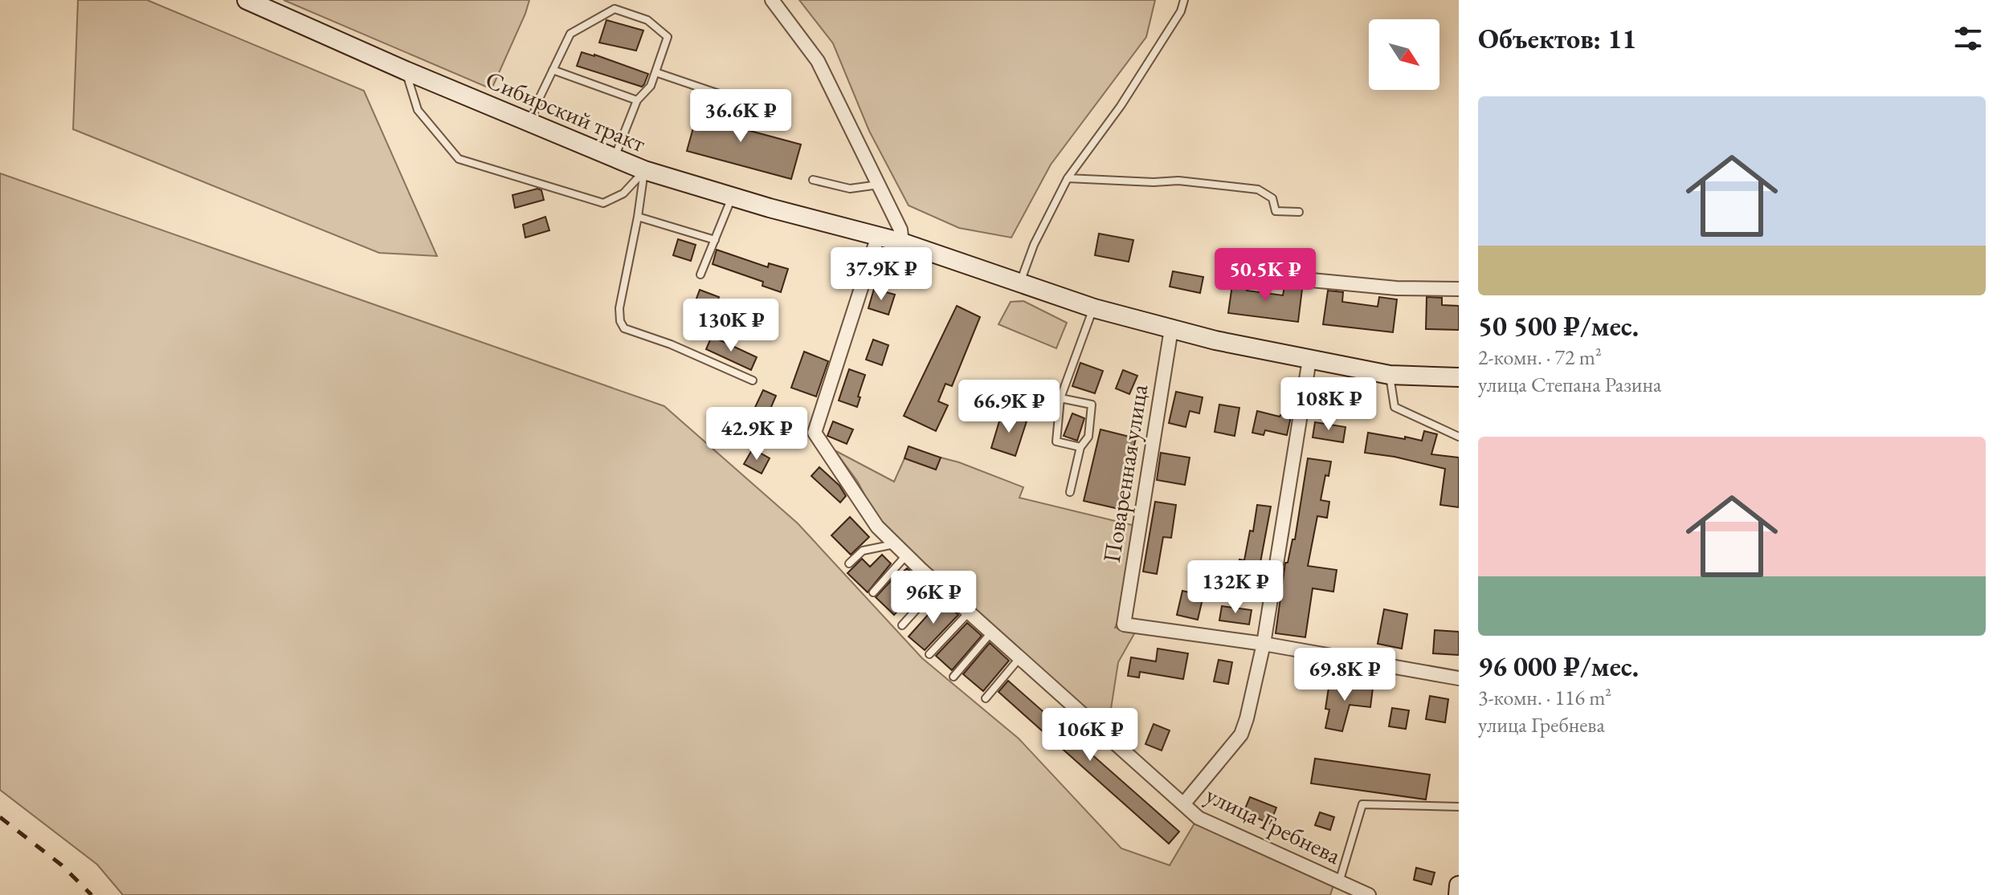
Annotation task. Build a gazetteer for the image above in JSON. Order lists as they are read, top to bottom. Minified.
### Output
{"streets":{"main road":["Сибирский тракт"],"street":["Поваренная улица","улица Гребнева"]},"crossings":[["Сибирский тракт","Поваренная улица"],["Сибирский тракт","улица Гребнева"]],"north":"bottom right","page":{"heading":"Объектов: 11","list":[{"name":"50 500 ₽/мес.","note":"2-комн. · 72 m² · улица Степана Разина"},{"name":"96 000 ₽/мес.","note":"3-комн. · 116 m² · улица Гребнева"}],"price":["36.6K ₽","37.9K ₽","50.5K ₽","130K ₽","108K ₽","66.9K ₽","42.9K ₽","132K ₽","96K ₽","69.8K ₽","106K ₽"]}}
